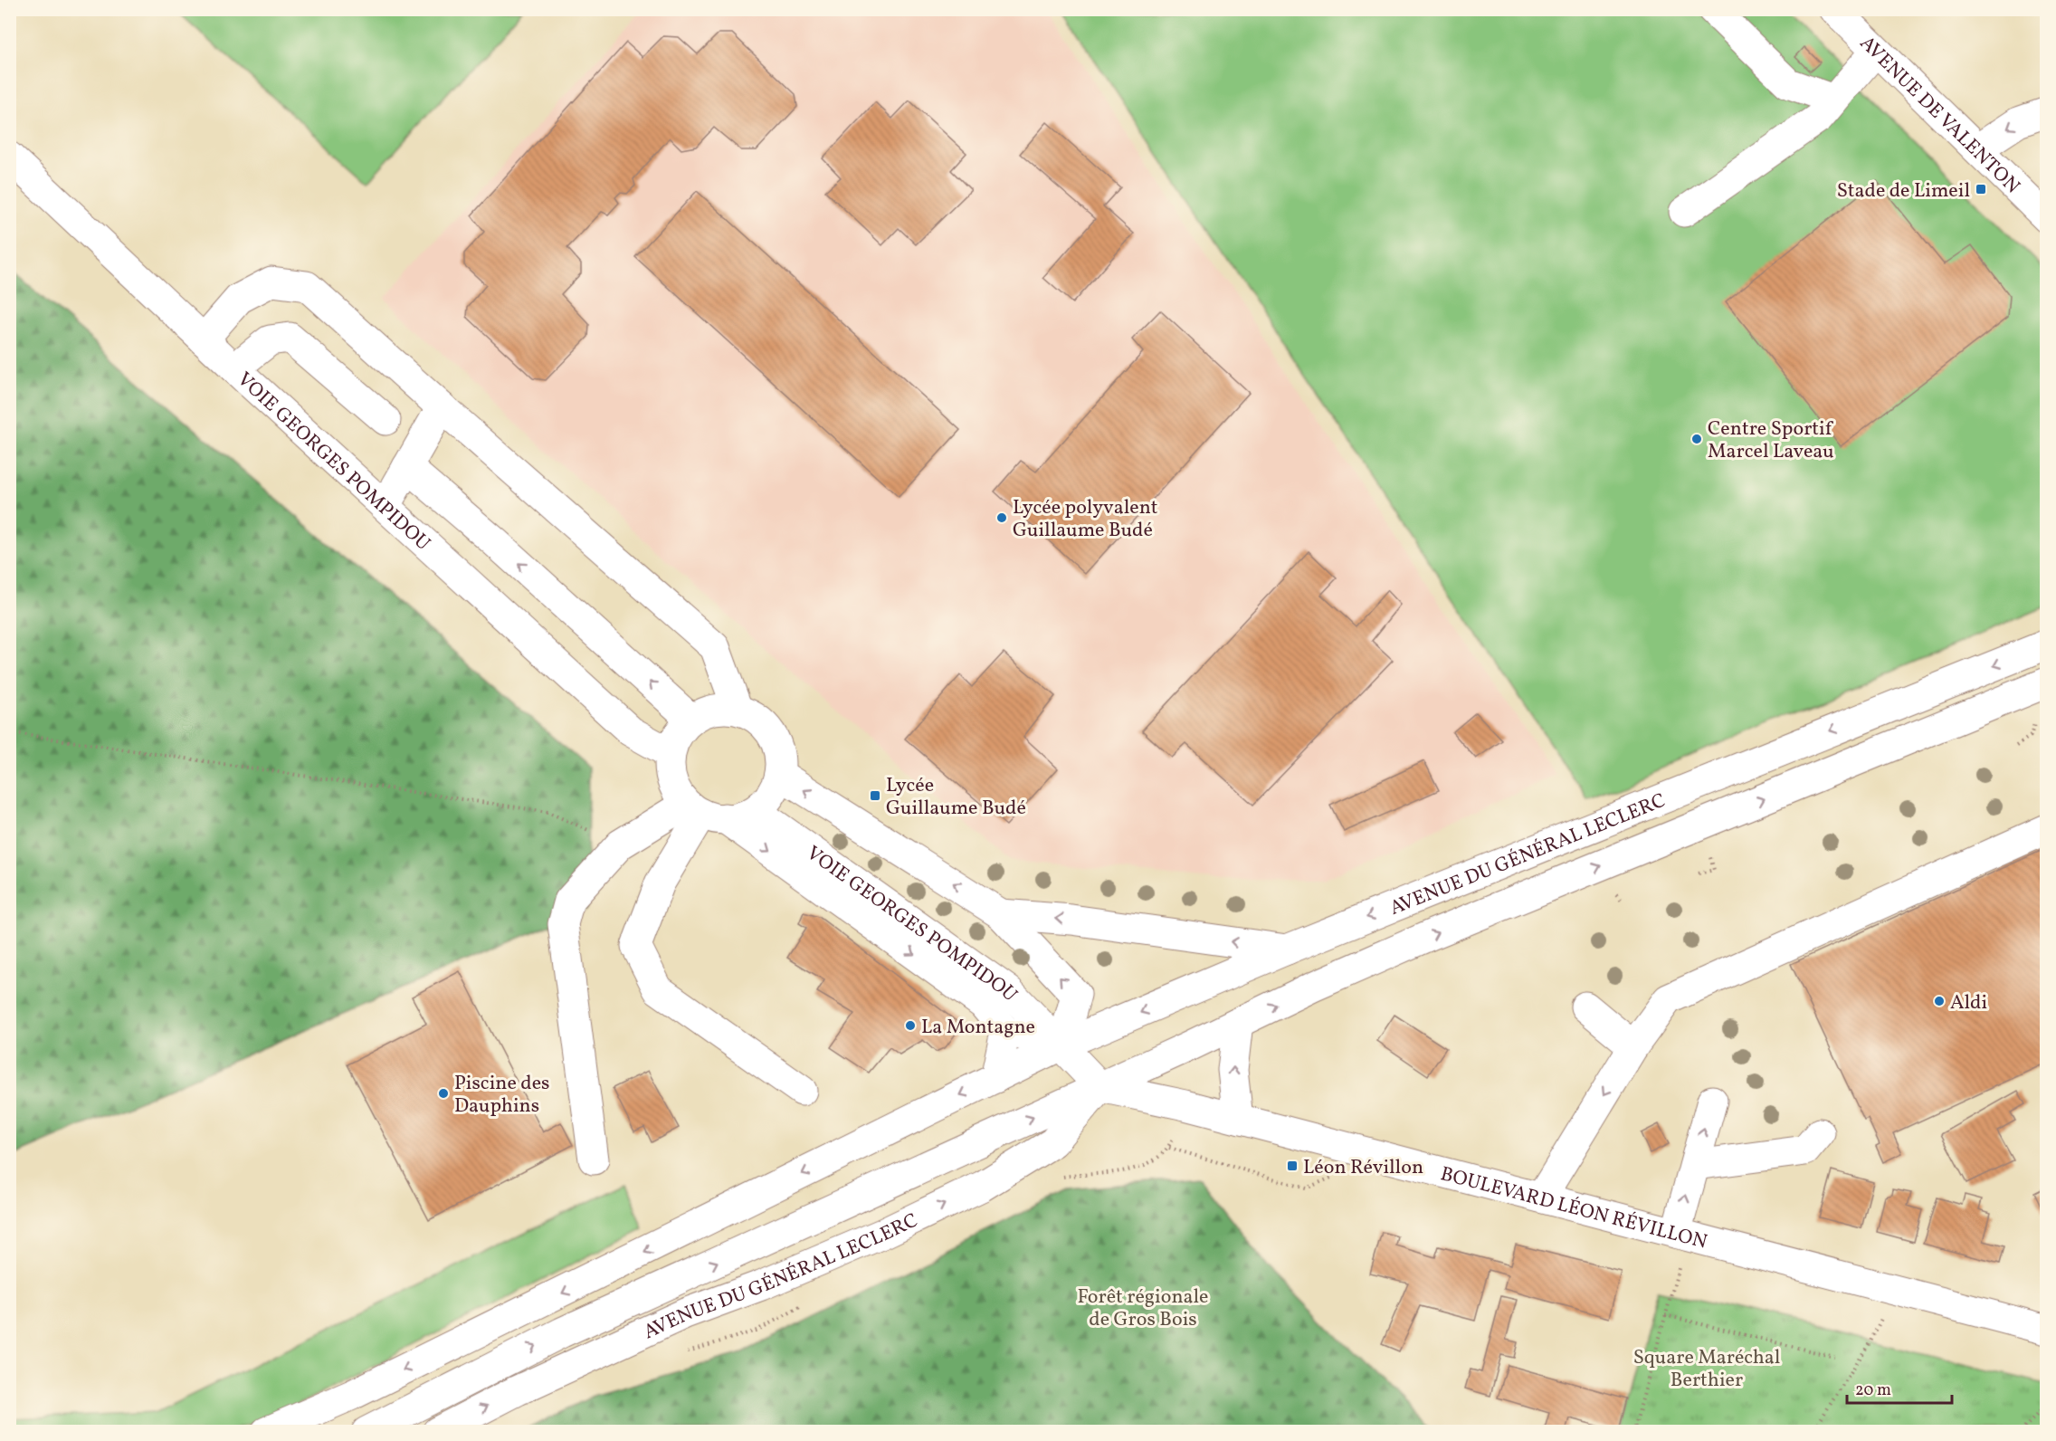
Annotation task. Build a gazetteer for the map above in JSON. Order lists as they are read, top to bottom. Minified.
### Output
{"streets":{"main road":["AVENUE DE VALENTON","VOIE GEORGES POMPIDOU","AVENUE DU GÉNÉRAL LECLERC","BOULEVARD LÉON RÉVILLON"]},"crossings":[["VOIE GEORGES POMPIDOU","AVENUE DU GÉNÉRAL LECLERC"],["AVENUE DU GÉNÉRAL LECLERC","BOULEVARD LÉON RÉVILLON"]],"parks":["Forêt régionale de Gros Bois","Square Maréchal Berthier"],"places":{"transit":["Stade de Limeil","Lycée Guillaume Budé","Léon Révillon"],"other":["Centre Sportif Marcel Laveau","Lycée polyvalent Guillaume Budé","Aldi","La Montagne","Piscine des Dauphins"]},"scale_bar":"20 m"}
